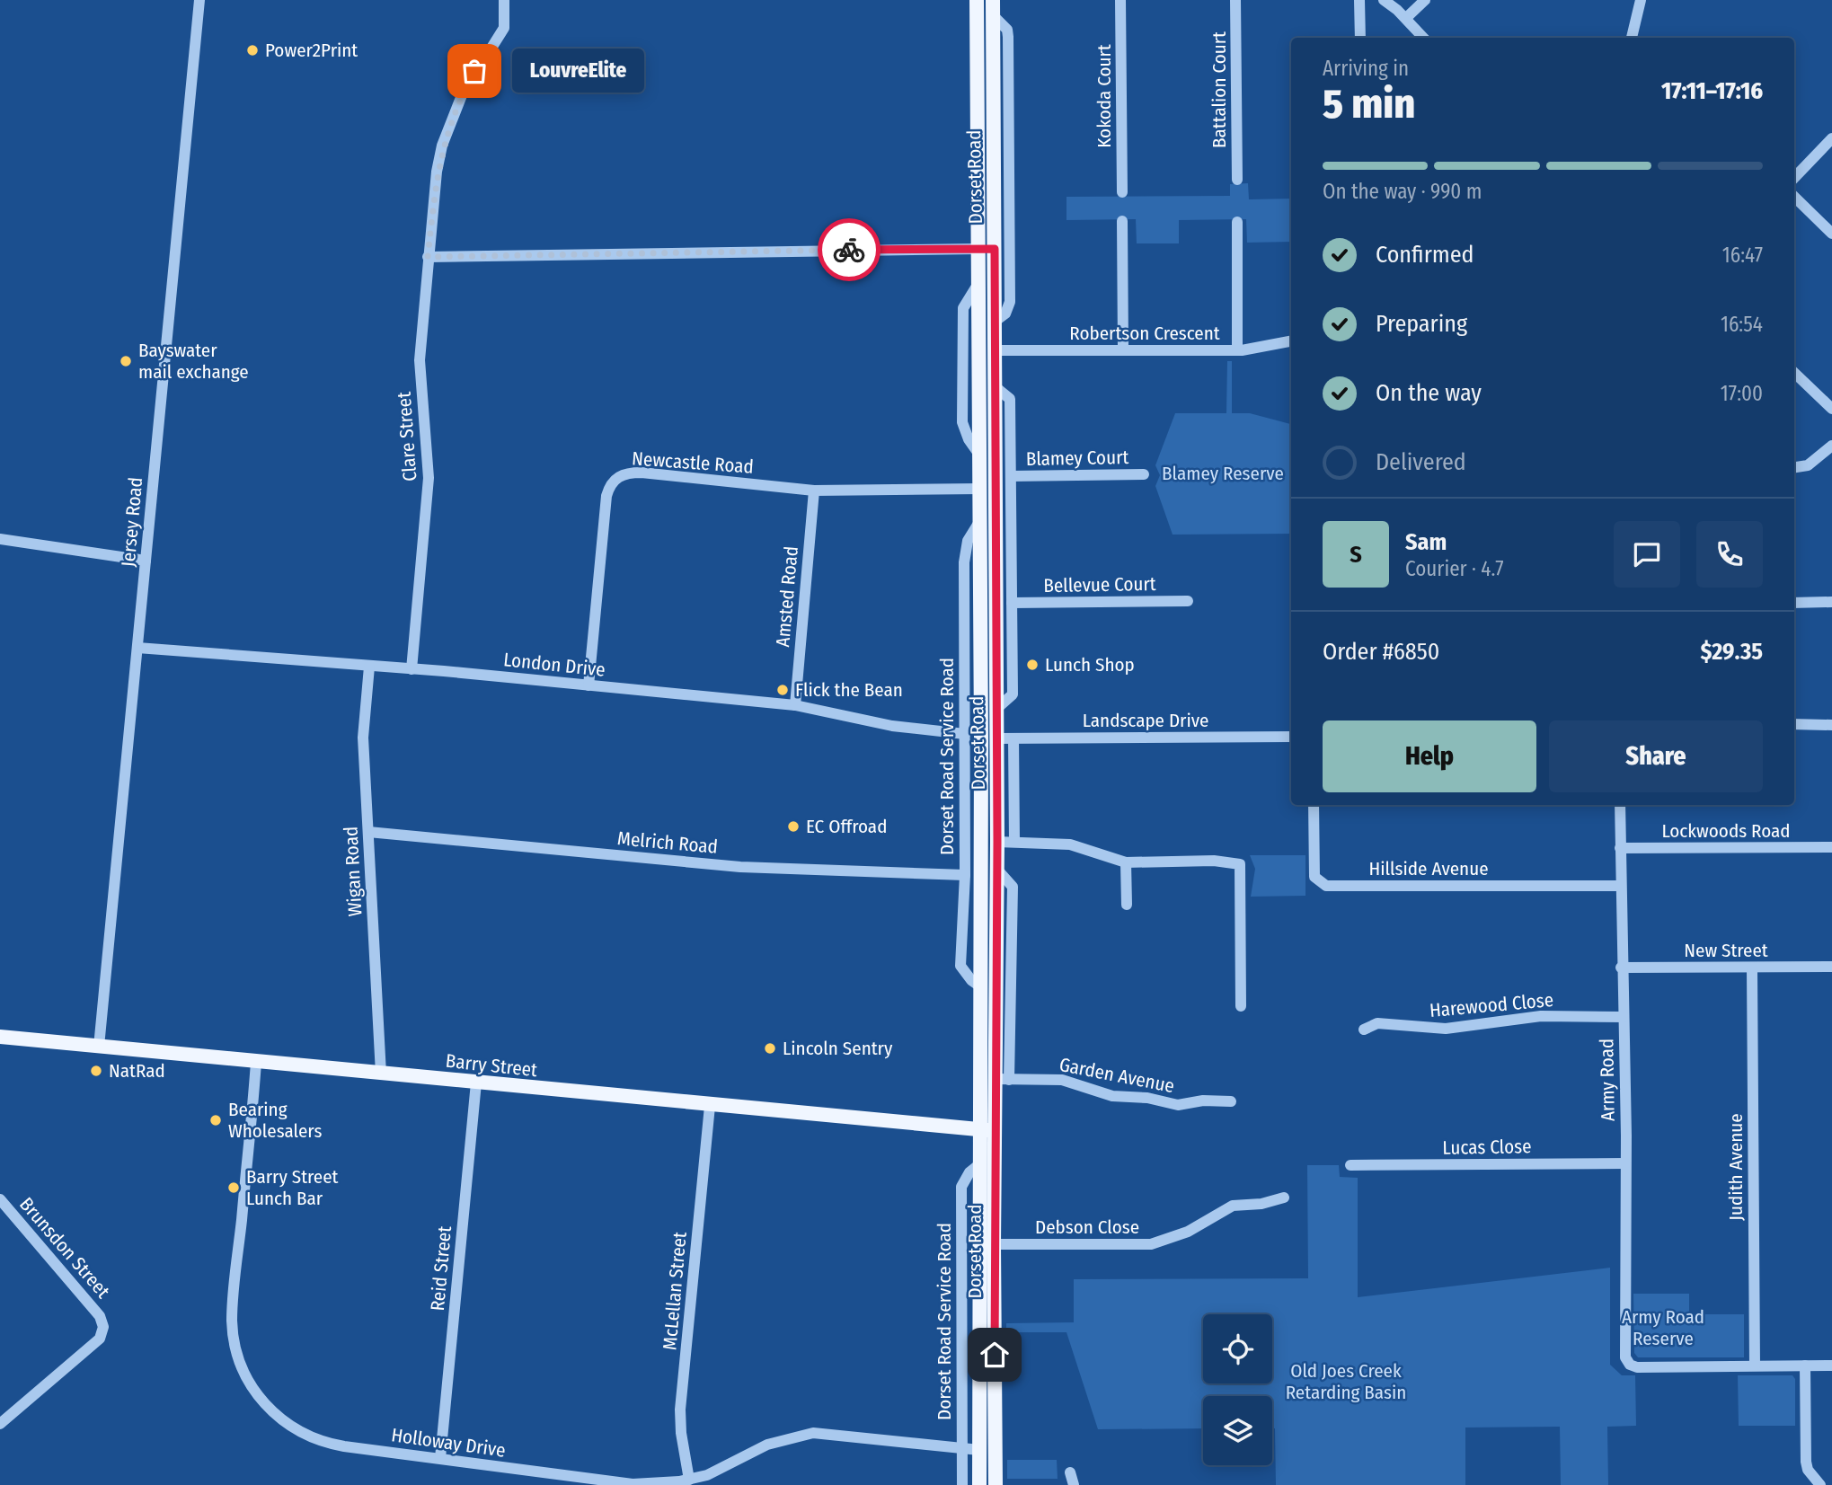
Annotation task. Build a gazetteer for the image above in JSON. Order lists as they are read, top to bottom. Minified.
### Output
{"streets":{"main road":["Dorset Road","Barry Street"],"street":["Battalion Court","Kokoda Court","Robertson Crescent","Clare Street","Blamey Court","Newcastle Road","Jersey Road","Bellevue Court","Amsted Road","London Drive","Landscape Drive","Dorset Road Service Road","Lockwoods Road","Melrich Road","Hillside Avenue","Wigan Road","New Street","Harewood Close","Garden Avenue","Army Road","Lucas Close","Judith Avenue","Debson Close","Brunsdon Street","Reid Street","McLellan Street","Holloway Drive"]},"crossings":[["Dorset Road","Robertson Crescent"],["Dorset Road","Newcastle Road"],["Dorset Road","Landscape Drive"],["Dorset Road","Dorset Road Service Road"],["Dorset Road","Barry Street"],["Dorset Road","Garden Avenue"],["Dorset Road","Debson Close"],["Dorset Road","Holloway Drive"],["Clare Street","London Drive"],["Newcastle Road","Amsted Road"],["Newcastle Road","London Drive"],["Jersey Road","London Drive"],["Jersey Road","Barry Street"],["Amsted Road","London Drive"],["London Drive","Dorset Road Service Road"],["London Drive","Wigan Road"],["Dorset Road Service Road","Melrich Road"],["Dorset Road Service Road","Holloway Drive"],["Lockwoods Road","Army Road"],["Melrich Road","Wigan Road"],["Hillside Avenue","Army Road"],["Wigan Road","Barry Street"],["New Street","Army Road"],["New Street","Judith Avenue"],["Harewood Close","Army Road"],["Barry Street","Reid Street"],["Barry Street","McLellan Street"],["Barry Street","Holloway Drive"],["Army Road","Lucas Close"],["Army Road","Judith Avenue"],["Reid Street","Holloway Drive"],["McLellan Street","Holloway Drive"]],"parks":["Blamey Reserve","Army Road Reserve","Old Joes Creek Retarding Basin"],"places":["Power2Print","LouvreElite","Bayswater mail exchange","Lunch Shop","Flick the Bean","EC Offroad","Lincoln Sentry","NatRad","Bearing Wholesalers","Barry Street Lunch Bar"],"page":{"heading":["5 min","Arriving in","17:11–17:16"],"panel":["Sam","Courier · 4.7","Order #6850","$29.35"],"bubble":"LouvreElite","bar":"On the way · 990 m","list":[["Confirmed","16:47"],["Preparing","16:54"],["On the way","17:00"],"Delivered"],"round":"S","buttons":["Help","Share"]}}
